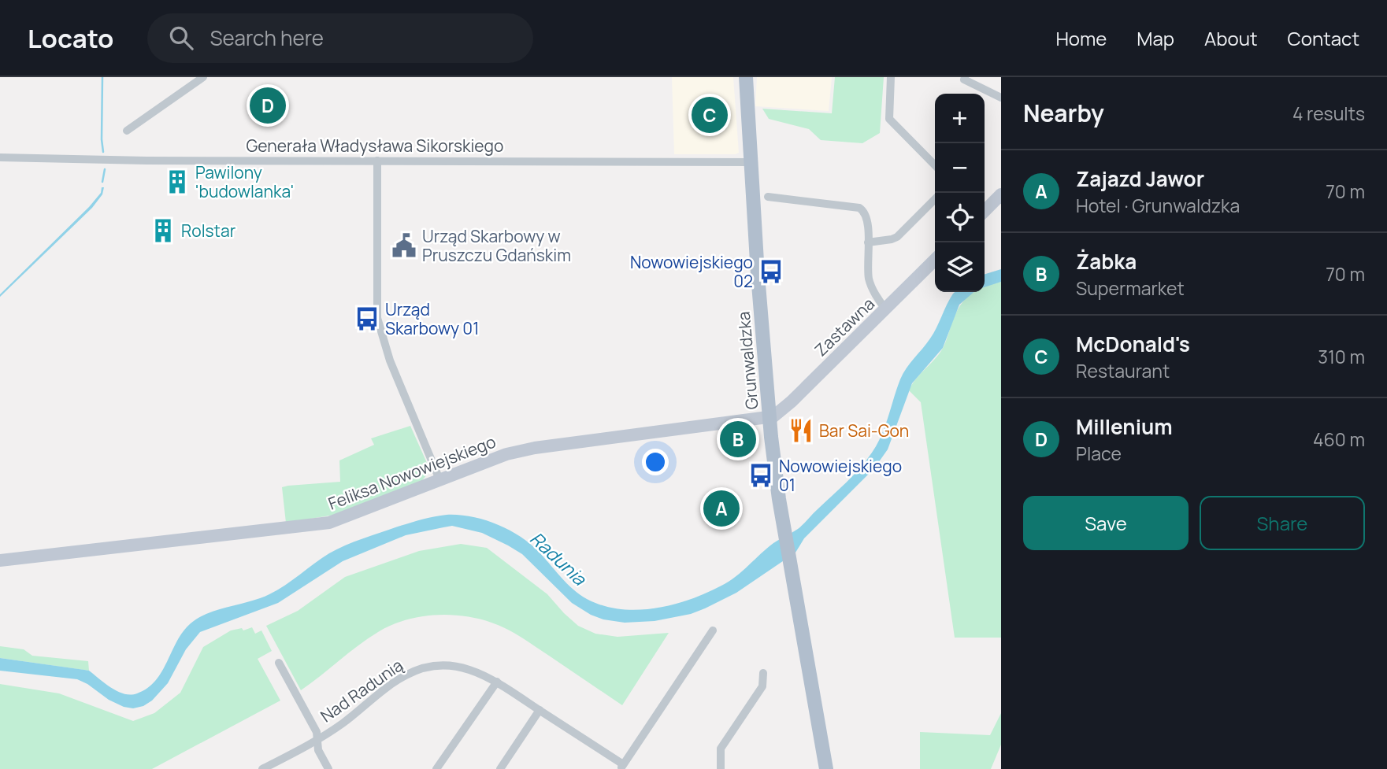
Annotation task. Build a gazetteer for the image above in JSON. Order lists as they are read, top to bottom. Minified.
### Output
{"streets":{"main road":["Grunwaldzka"],"street":["Generała Władysława Sikorskiego","Zastawna","Feliksa Nowowiejskiego","Nad Radunią"]},"crossings":[["Generała Władysława Sikorskiego","Grunwaldzka"],["Zastawna","Grunwaldzka"],["Zastawna","Feliksa Nowowiejskiego"],["Grunwaldzka","Feliksa Nowowiejskiego"]],"water":["Radunia"],"places":{"building":["Pawilony 'budowlanka'","Rolstar"],"public building":["Urząd Skarbowy w Pruszczu Gdańskim"],"bus stop":["Nowowiejskiego 02","Urząd Skarbowy 01","Nowowiejskiego 01"],"restaurant":["Bar Sai-Gon"]},"page":{"header":"Locato","search":"Search here","nav":["Home","Map","About","Contact"],"heading":["Nearby","4 results"],"pins":["D","C","B","A"],"map_buttons":["+","−"],"list":[{"mark":"A","name":"Zajazd Jawor","note":"Hotel · Grunwaldzka","value":"70 m"},{"mark":"B","name":"Żabka","note":"Supermarket","value":"70 m"},{"mark":"C","name":"McDonald's","note":"Restaurant","value":"310 m"},{"mark":"D","name":"Millenium","note":"Place","value":"460 m"}],"buttons":["Save","Share"]}}
